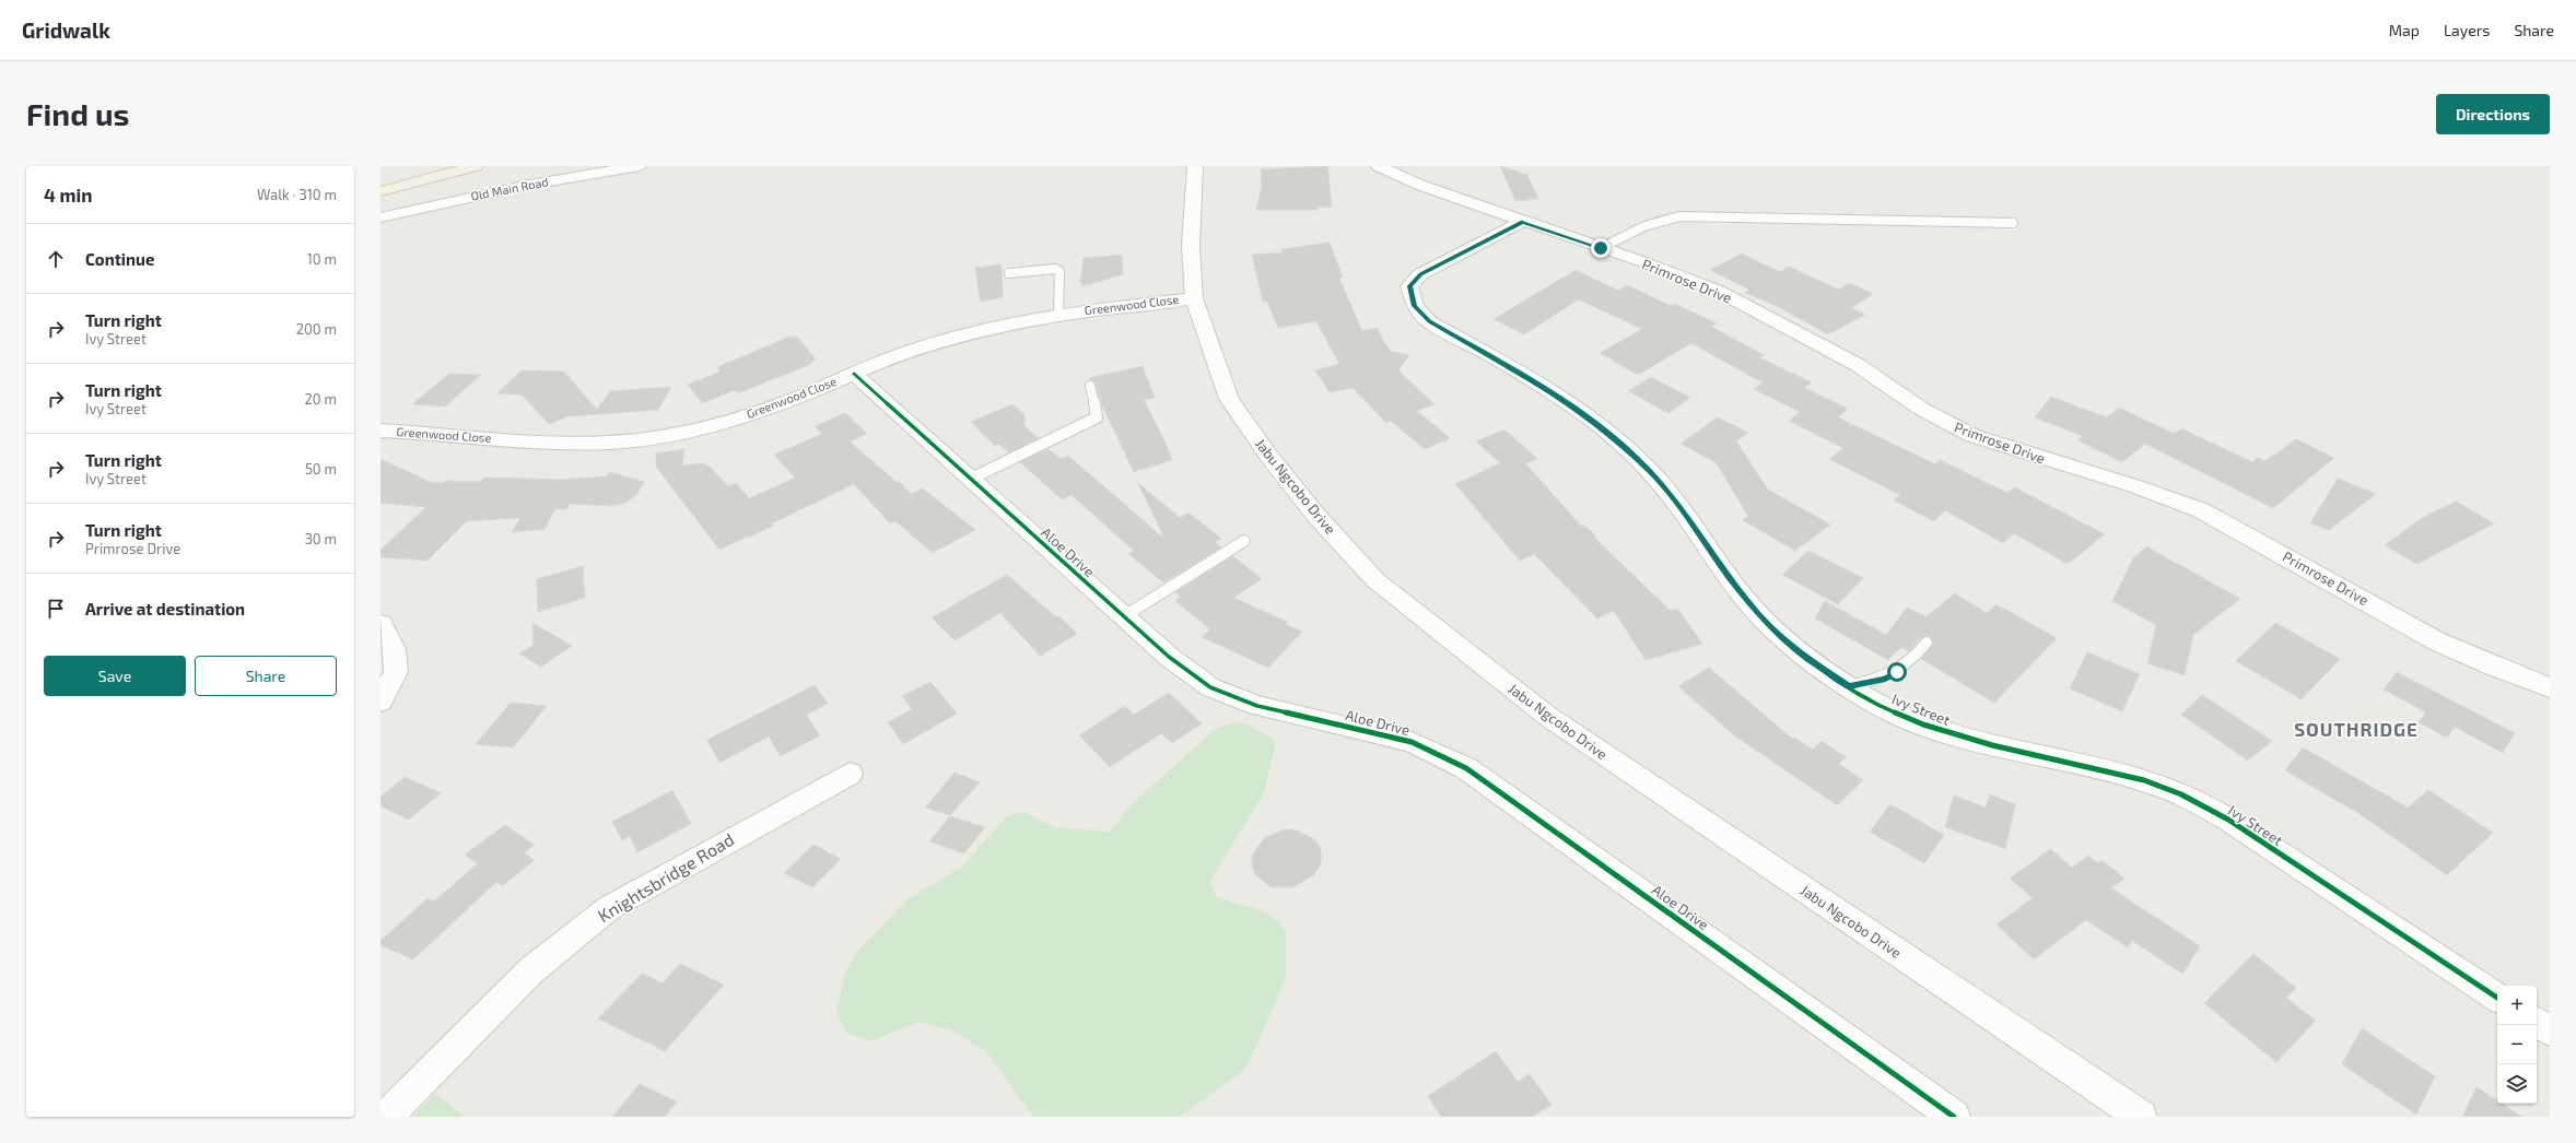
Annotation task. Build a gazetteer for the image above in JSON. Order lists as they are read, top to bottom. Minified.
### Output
{"streets":{"street":["Old Main Road","Primrose Drive","Greenwood Close","Jabu Ngcobo Drive","Aloe Drive","Ivy Street","Knightsbridge Road"]},"crossings":[["Primrose Drive","Ivy Street"],["Greenwood Close","Jabu Ngcobo Drive"],["Greenwood Close","Aloe Drive"]],"districts":["SOUTHRIDGE"],"page":{"header":"Gridwalk","nav":["Map","Layers","Share"],"buttons":["Directions",["Save","Share"]],"title":"Find us","heading":["4 min","Walk · 310 m"],"list":[["Continue","10 m"],["Turn right","Ivy Street","200 m"],["Turn right","Ivy Street","20 m"],["Turn right","Ivy Street","50 m"],["Turn right","Primrose Drive","30 m"],"Arrive at destination"],"map_buttons":["+","−"]}}
